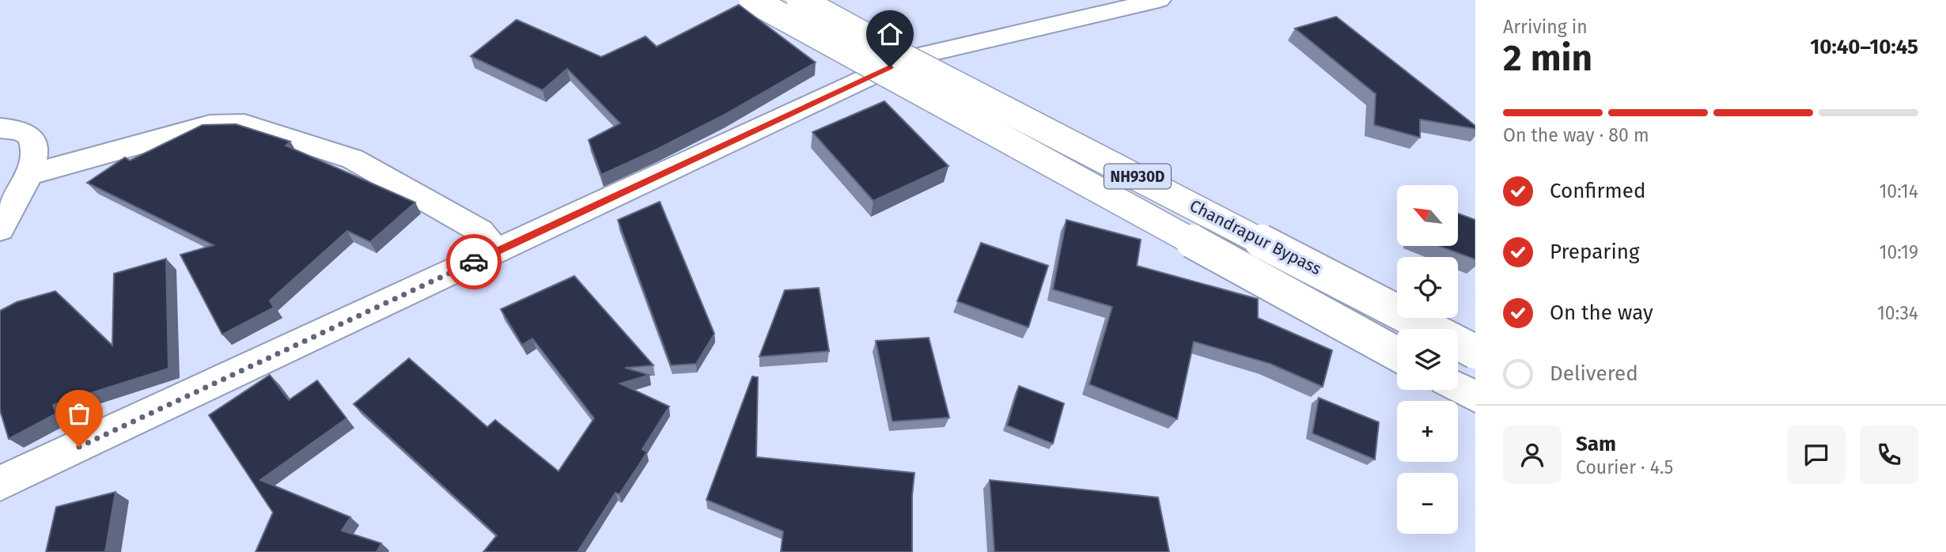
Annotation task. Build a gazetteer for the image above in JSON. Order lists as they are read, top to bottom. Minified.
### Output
{"streets":{"main road":["NH930D","Chandrapur Bypass"]},"north":"top left","page":{"heading":["2 min","Arriving in","10:40–10:45"],"panel":["Sam","Courier · 4.5"],"bar":"On the way · 80 m","list":[["Confirmed","10:14"],["Preparing","10:19"],["On the way","10:34"],"Delivered"],"map_buttons":["+","−"]}}
